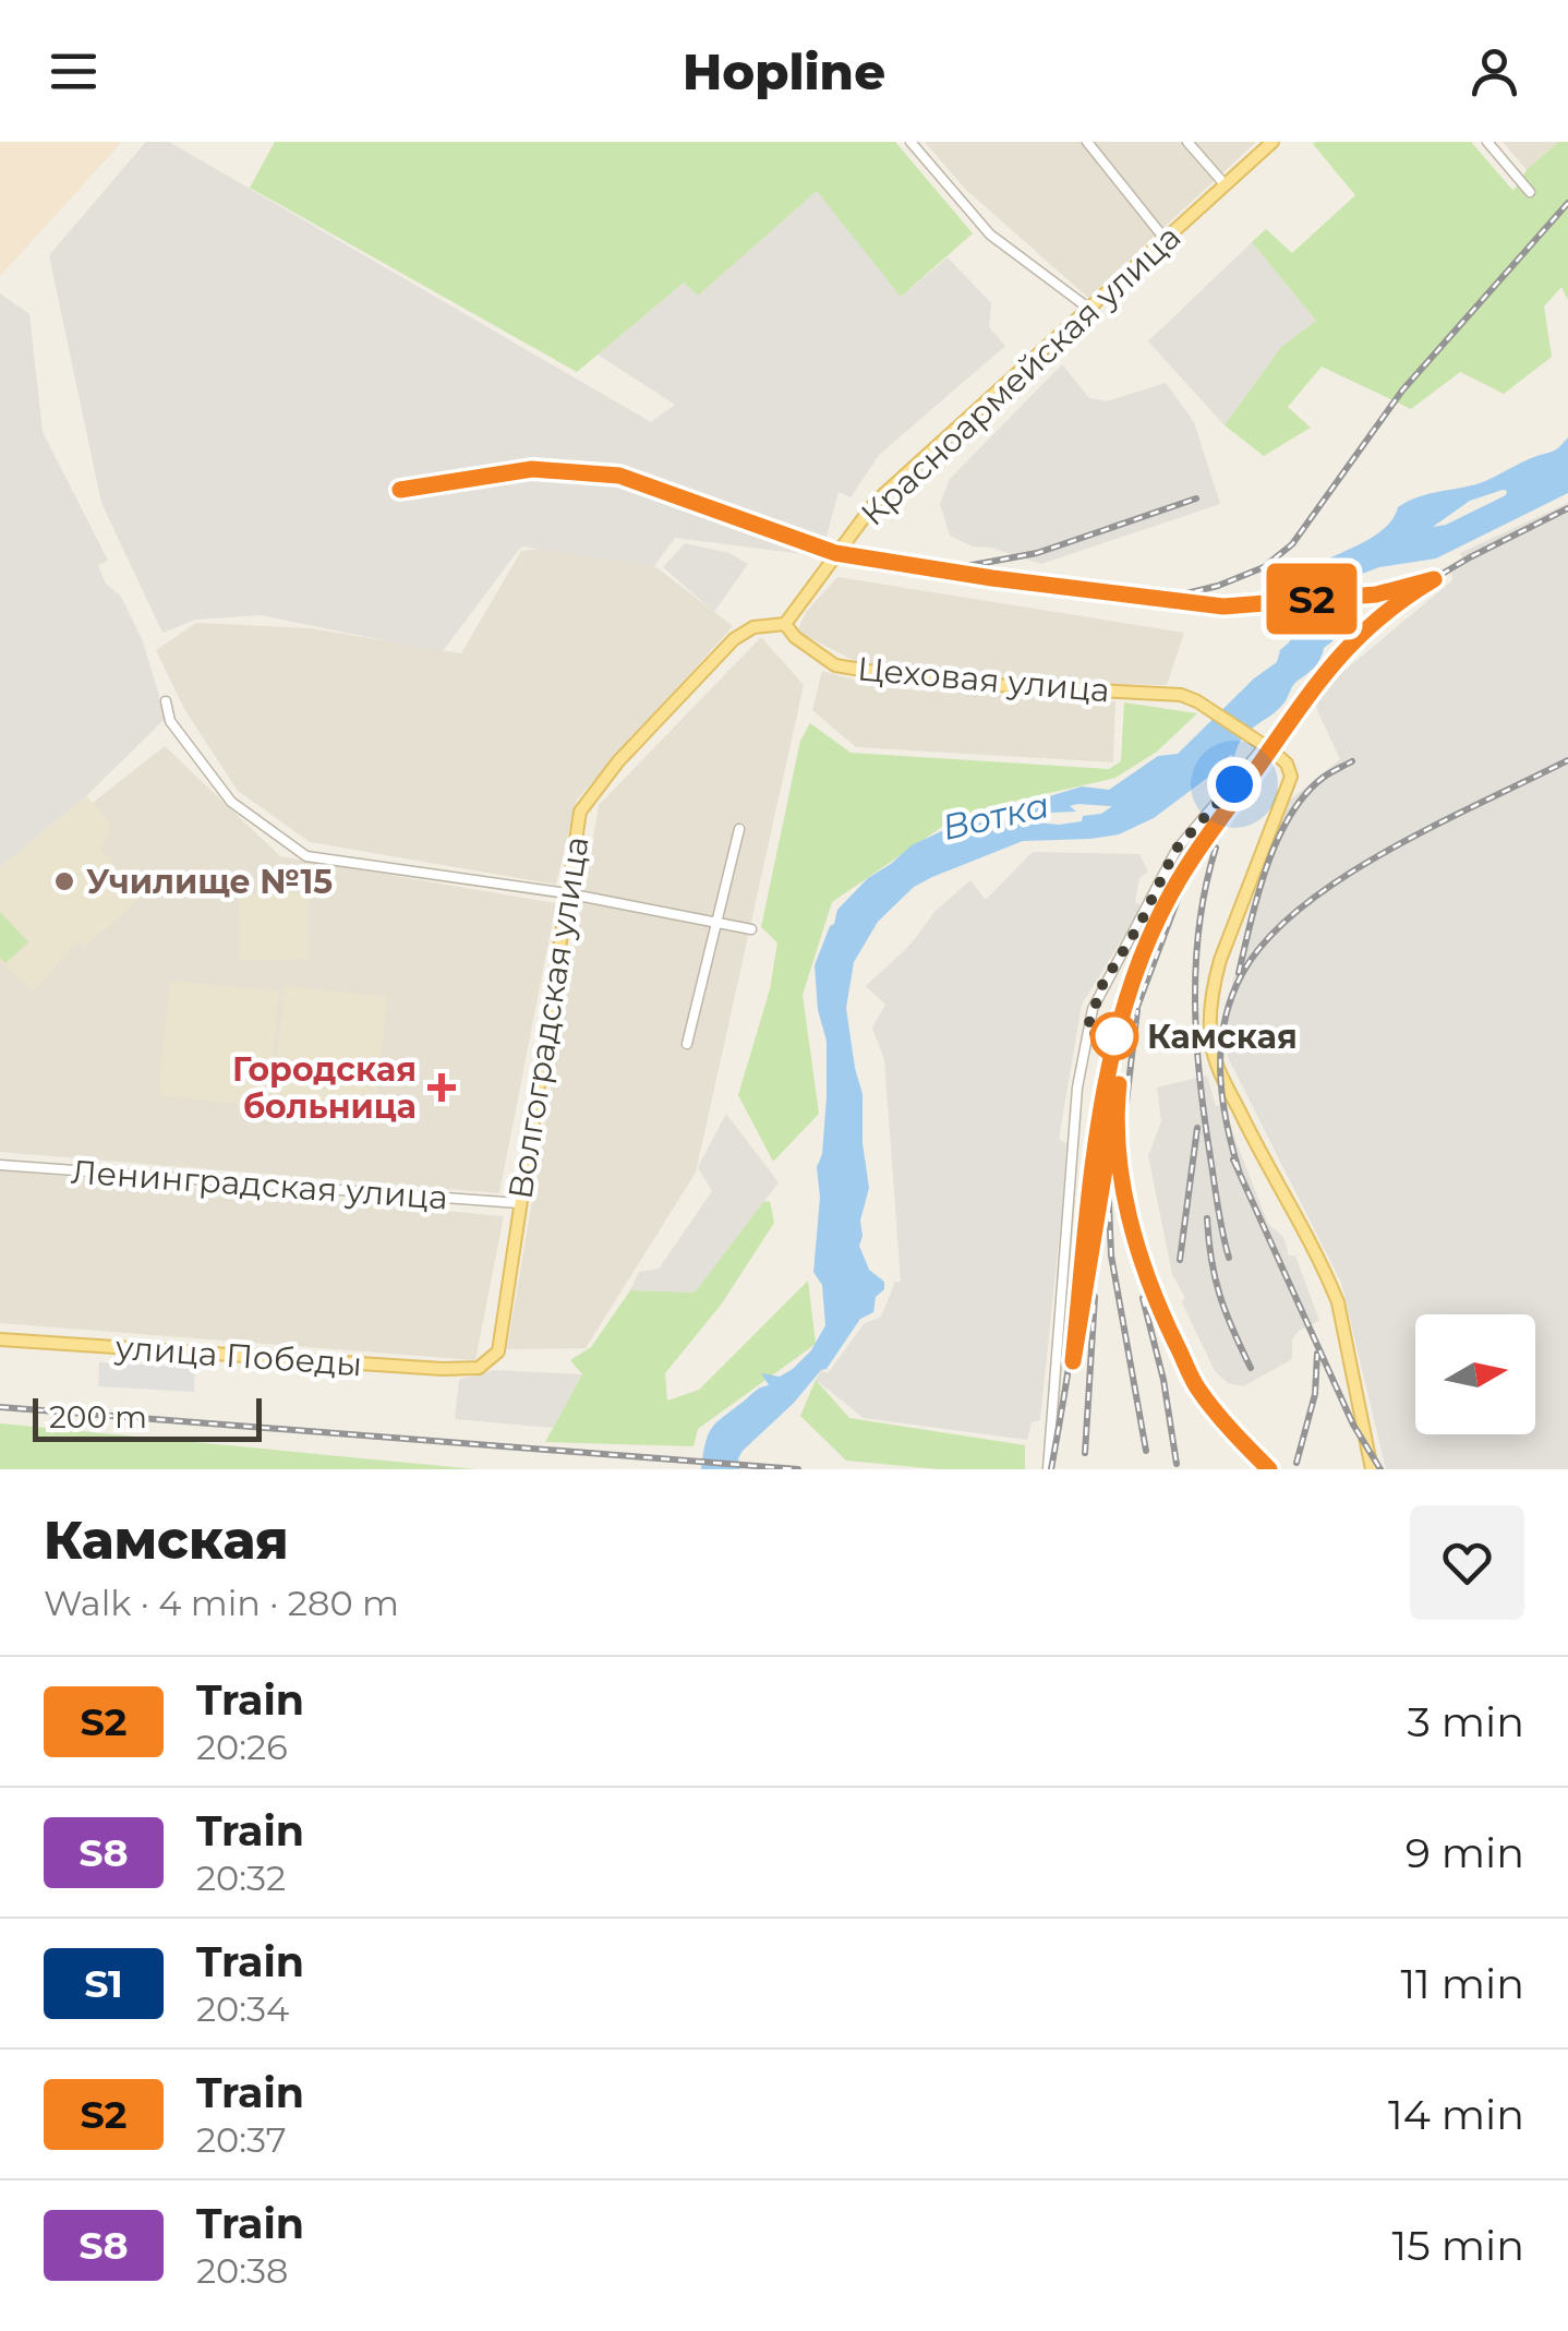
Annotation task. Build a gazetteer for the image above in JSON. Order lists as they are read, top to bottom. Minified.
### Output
{"streets":{"main road":["Красноармейская улица","Цеховая улица","Волгоградская улица","улица Победы"],"street":["Ленинградская улица"]},"crossings":[["Красноармейская улица","Цеховая улица"],["Красноармейская улица","Волгоградская улица"],["Цеховая улица","Волгоградская улица"],["Волгоградская улица","Ленинградская улица"],["Волгоградская улица","улица Победы"]],"water":["Вотка"],"places":{"other":["Училище №15","Камская"],"health":["Городская больница"]},"scale_bar":"200 m","north":"right","page":{"header":"Hopline","on_map":"S2","scale":"200 m","heading":["Камская","Walk · 4 min · 280 m"],"list":[{"mark":"S2","name":"Train","note":"20:26","value":"3 min"},{"mark":"S8","name":"Train","note":"20:32","value":"9 min"},{"mark":"S1","name":"Train","note":"20:34","value":"11 min"},{"mark":"S2","name":"Train","note":"20:37","value":"14 min"},{"mark":"S8","name":"Train","note":"20:38","value":"15 min"}]}}
